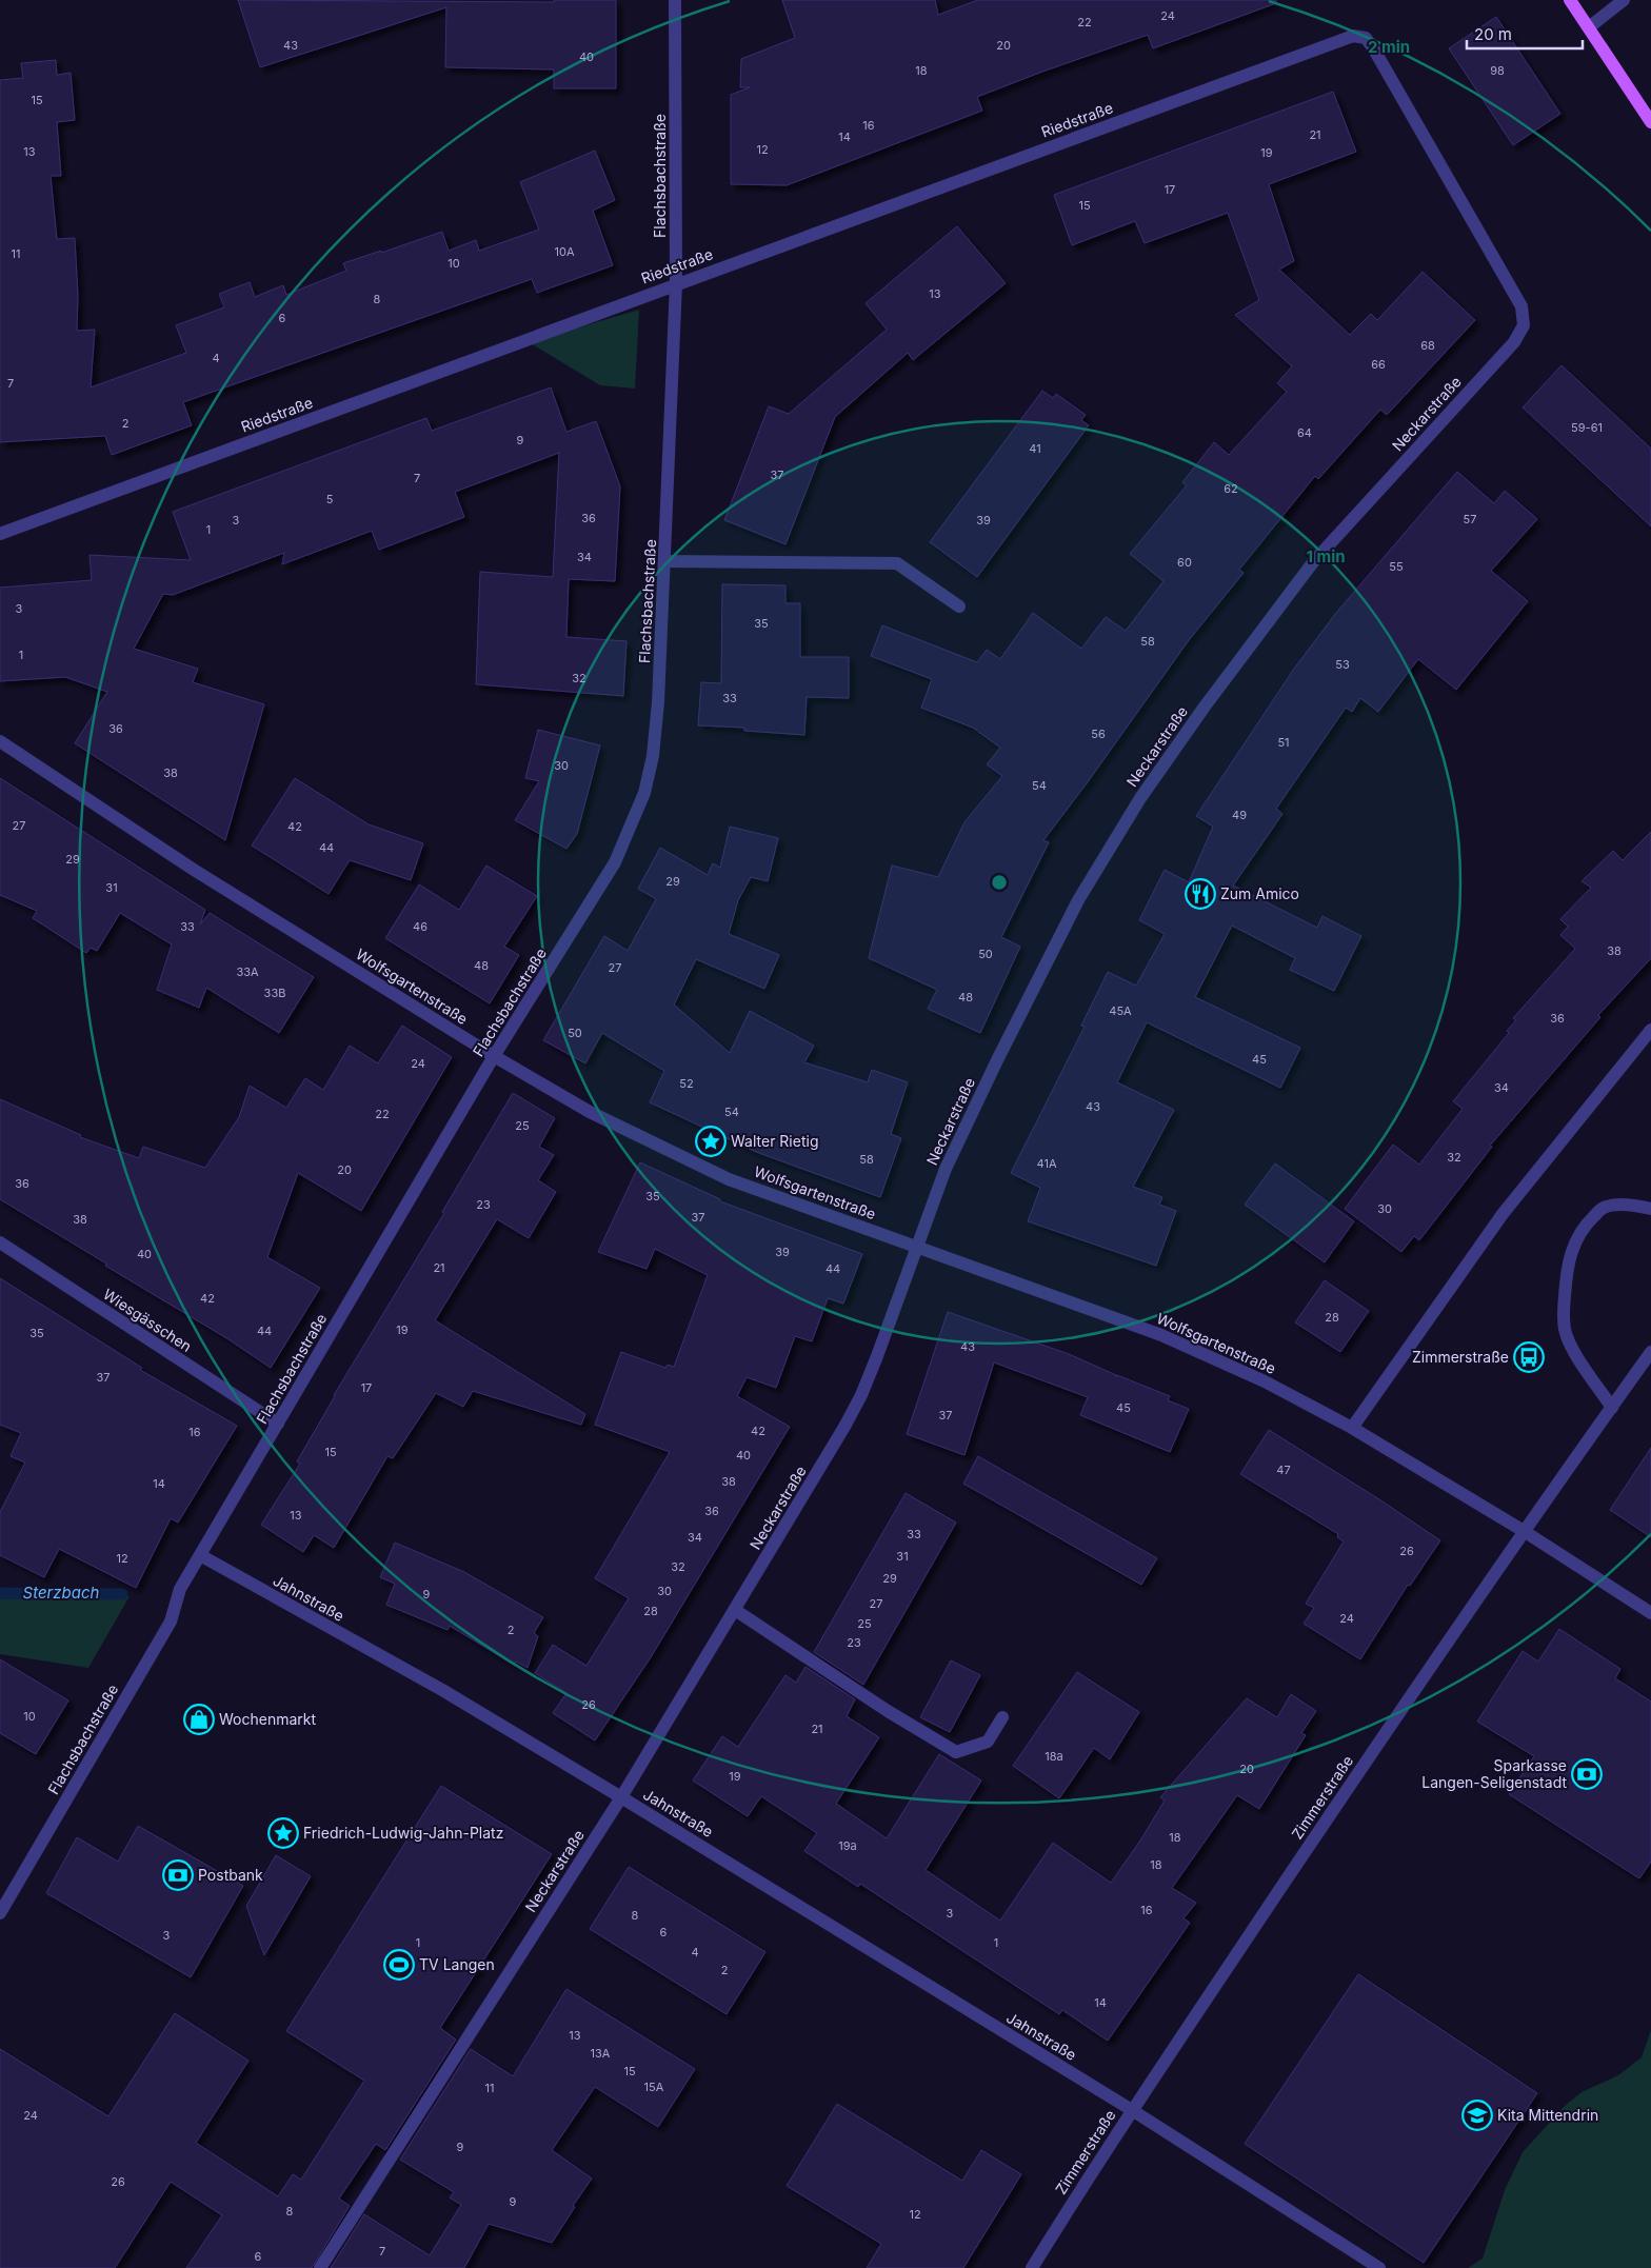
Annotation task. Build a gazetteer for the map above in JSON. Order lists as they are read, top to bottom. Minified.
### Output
{"streets":{"street":["Riedstraße","Flachsbachstraße","Neckarstraße","Wolfsgartenstraße","Wiesgässchen","Jahnstraße","Zimmerstraße"]},"crossings":[["Riedstraße","Flachsbachstraße"],["Riedstraße","Neckarstraße"],["Flachsbachstraße","Wolfsgartenstraße"],["Flachsbachstraße","Wiesgässchen"],["Flachsbachstraße","Jahnstraße"],["Neckarstraße","Wolfsgartenstraße"],["Neckarstraße","Jahnstraße"],["Wolfsgartenstraße","Zimmerstraße"],["Jahnstraße","Zimmerstraße"]],"water":["Sterzbach"],"places":{"restaurant":["Zum Amico"],"place":["Walter Rietig","Friedrich-Ludwig-Jahn-Platz"],"bus stop":["Zimmerstraße"],"shop":["Wochenmarkt"],"bank":["Sparkasse Langen-Seligenstadt","Postbank"],"sports":["TV Langen"],"school or university":["Kita Mittendrin"]},"house_numbers":["24","22","43","20","40","18","98","15","16","21","14","12","13","19","17","15","10A","11","10","13","8","6","68","4","66","7","2","59-61","64","9","41","37","7","62","5","36","57","3","39","1","34","60","55","3","35","58","1","53","32","33","36","56","51","30","38","54","49","27","42","44","29","29","31","33","46","38","50","48","27","33A","33B","48","45A","36","50","45","24","52","34","43","54","22","25","32","58","41A","20","36","35","23","30","37","38","39","40","21","44","42","28","19","44","35","43","37","17","45","37","42","16","15","40","47","38","14","36","13","33","34","26","31","12","32","29","30","9","27","28","24","25","2","23","26","10","21","18a","20","19","18","19a","18","16","3","8","6","3","1","1","4","2","14","13","13A","15","15A","11","24","9","26","9","8","12","7","6"],"scale_bar":"20 m","rings":["2 min","1 min"]}
